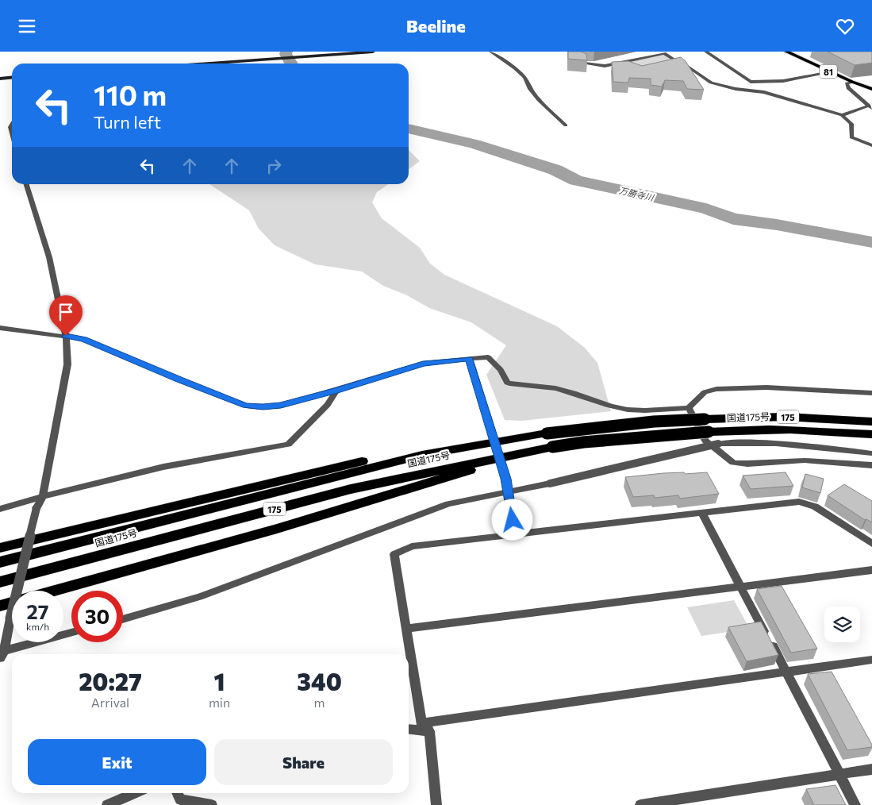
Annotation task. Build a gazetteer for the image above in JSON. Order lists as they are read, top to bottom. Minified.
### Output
{"streets":{"highway":["国道175号","175"],"main road":["81"]},"water":["万勝寺川"],"page":{"header":"Beeline","turn":["110 m","Turn left"],"speed":"27 km/h","limit":"30","eta":["20:27","Arrival","1","min","340","m"],"buttons":["Exit","Share"]}}
